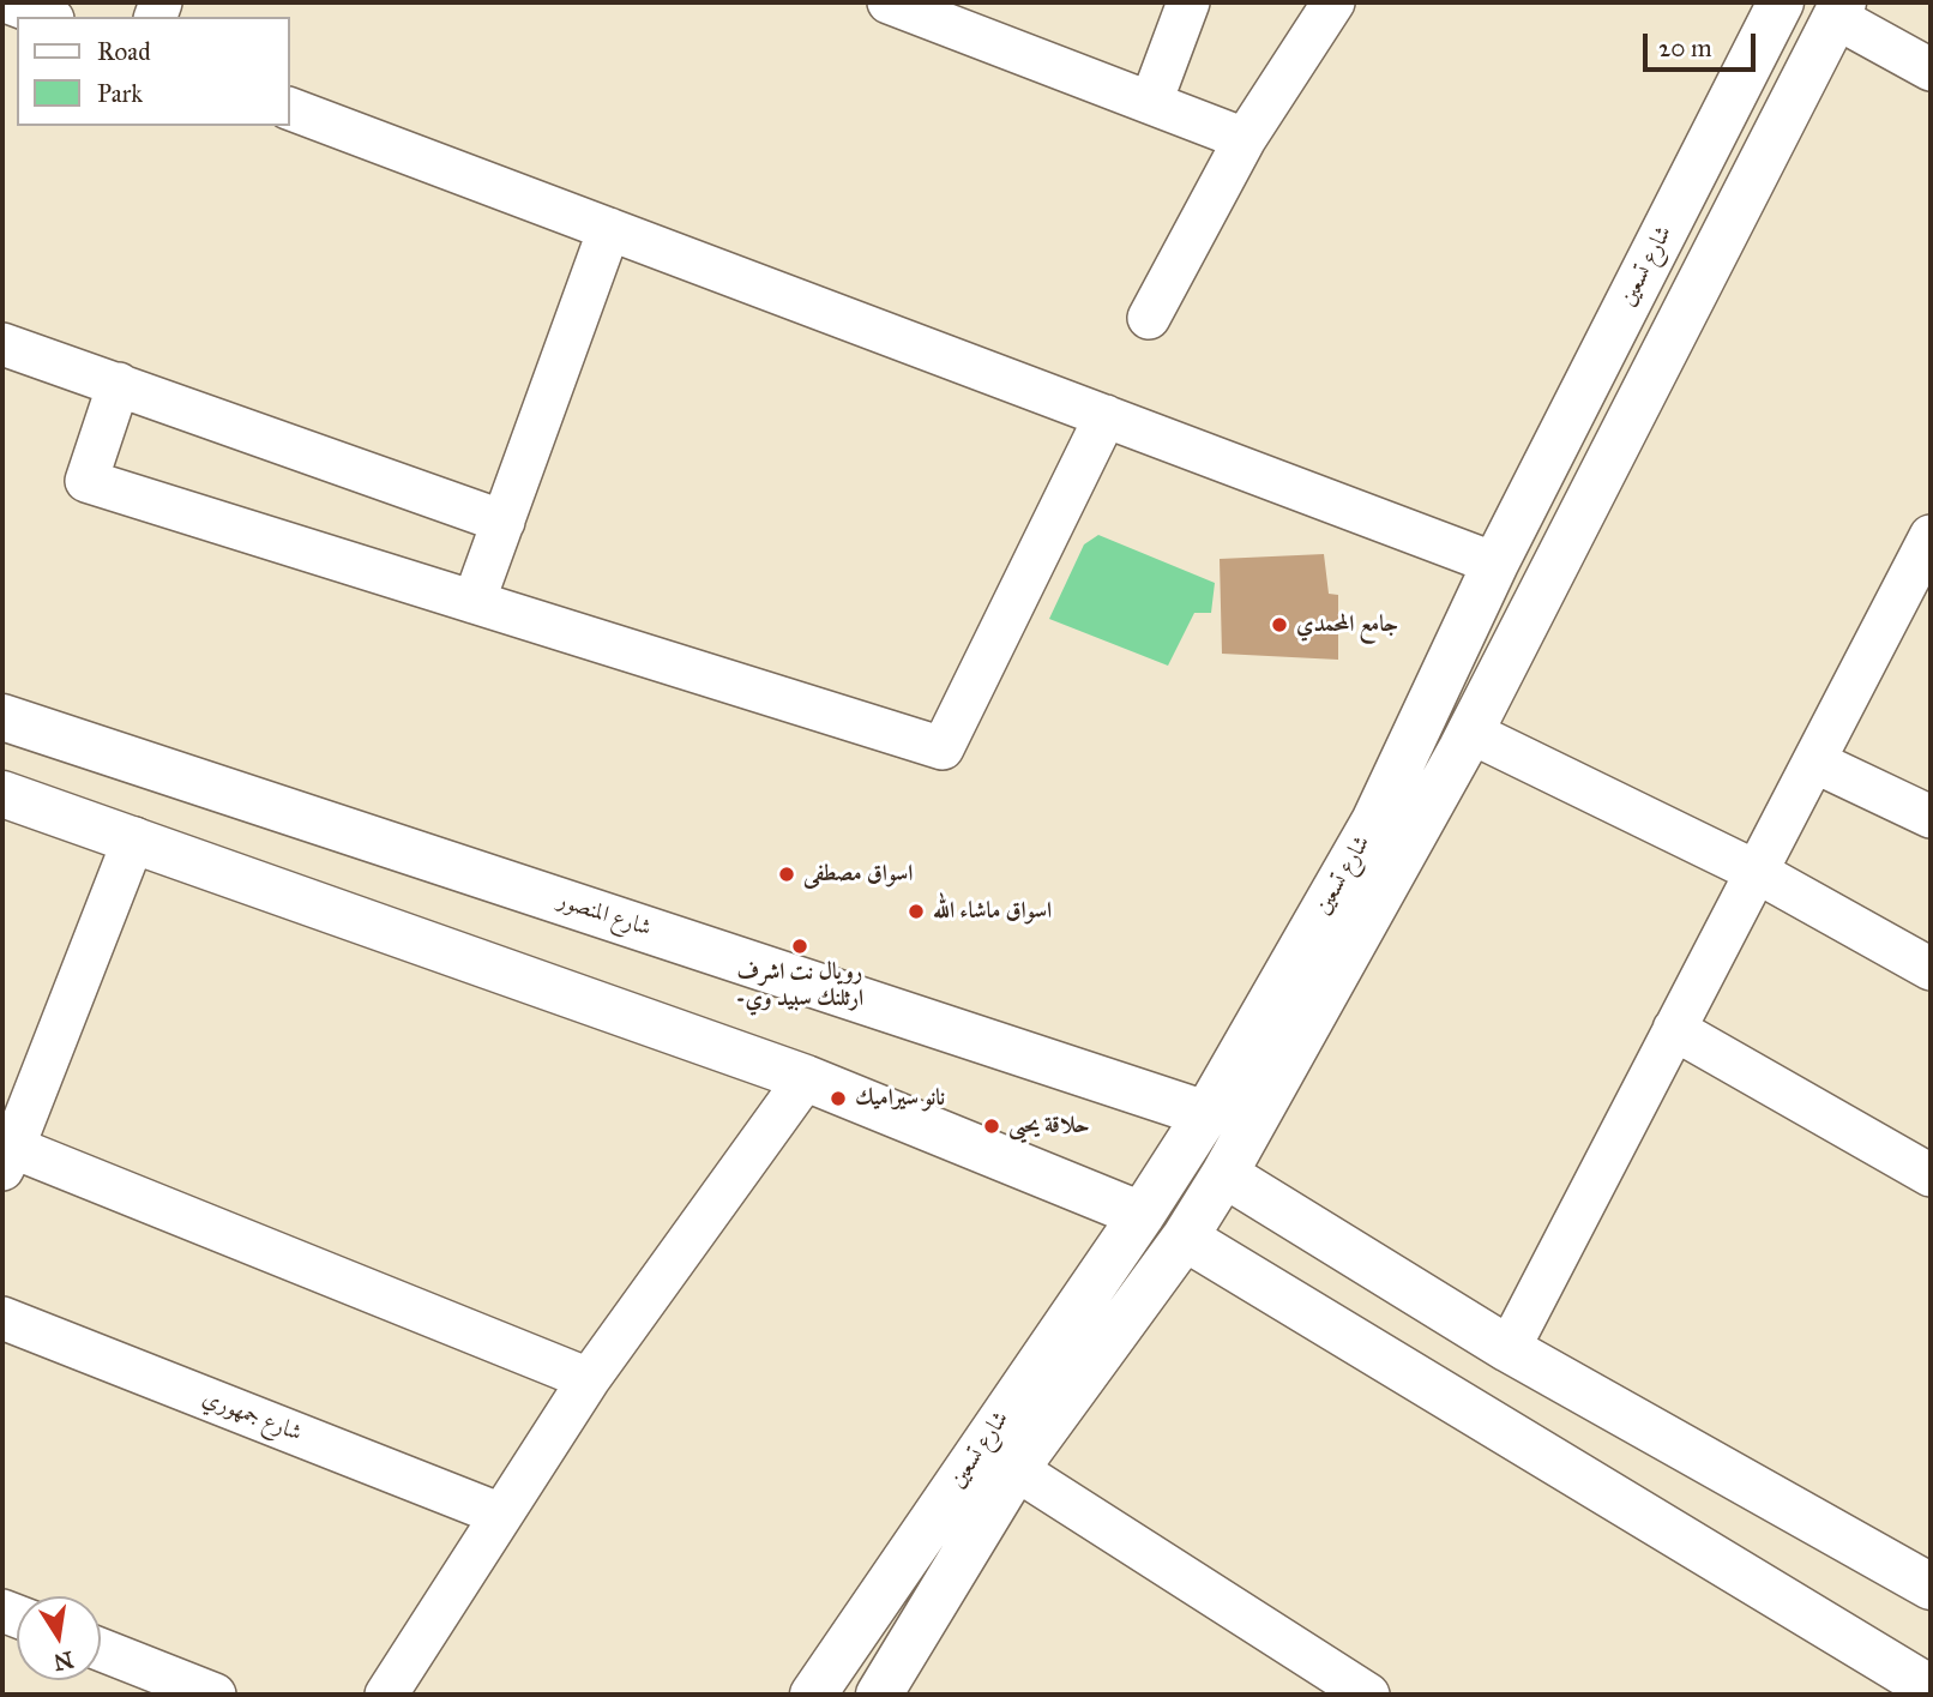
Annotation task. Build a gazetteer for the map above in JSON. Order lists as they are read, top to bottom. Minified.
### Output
{"streets":{"street":["شارع تسعين","شارع المنصور","شارع جمهوري"]},"crossings":[["شارع تسعين","شارع المنصور"]],"places":["جامع المحمدي","اسواق مصطفى","اسواق ماشاء الله","رويال نت اشرف -ارثلنك سبيد وي","نانو سيراميك","حلاقة يحيى"],"legend":["Road","Park"],"scale_bar":"20 m","north":"bottom"}
